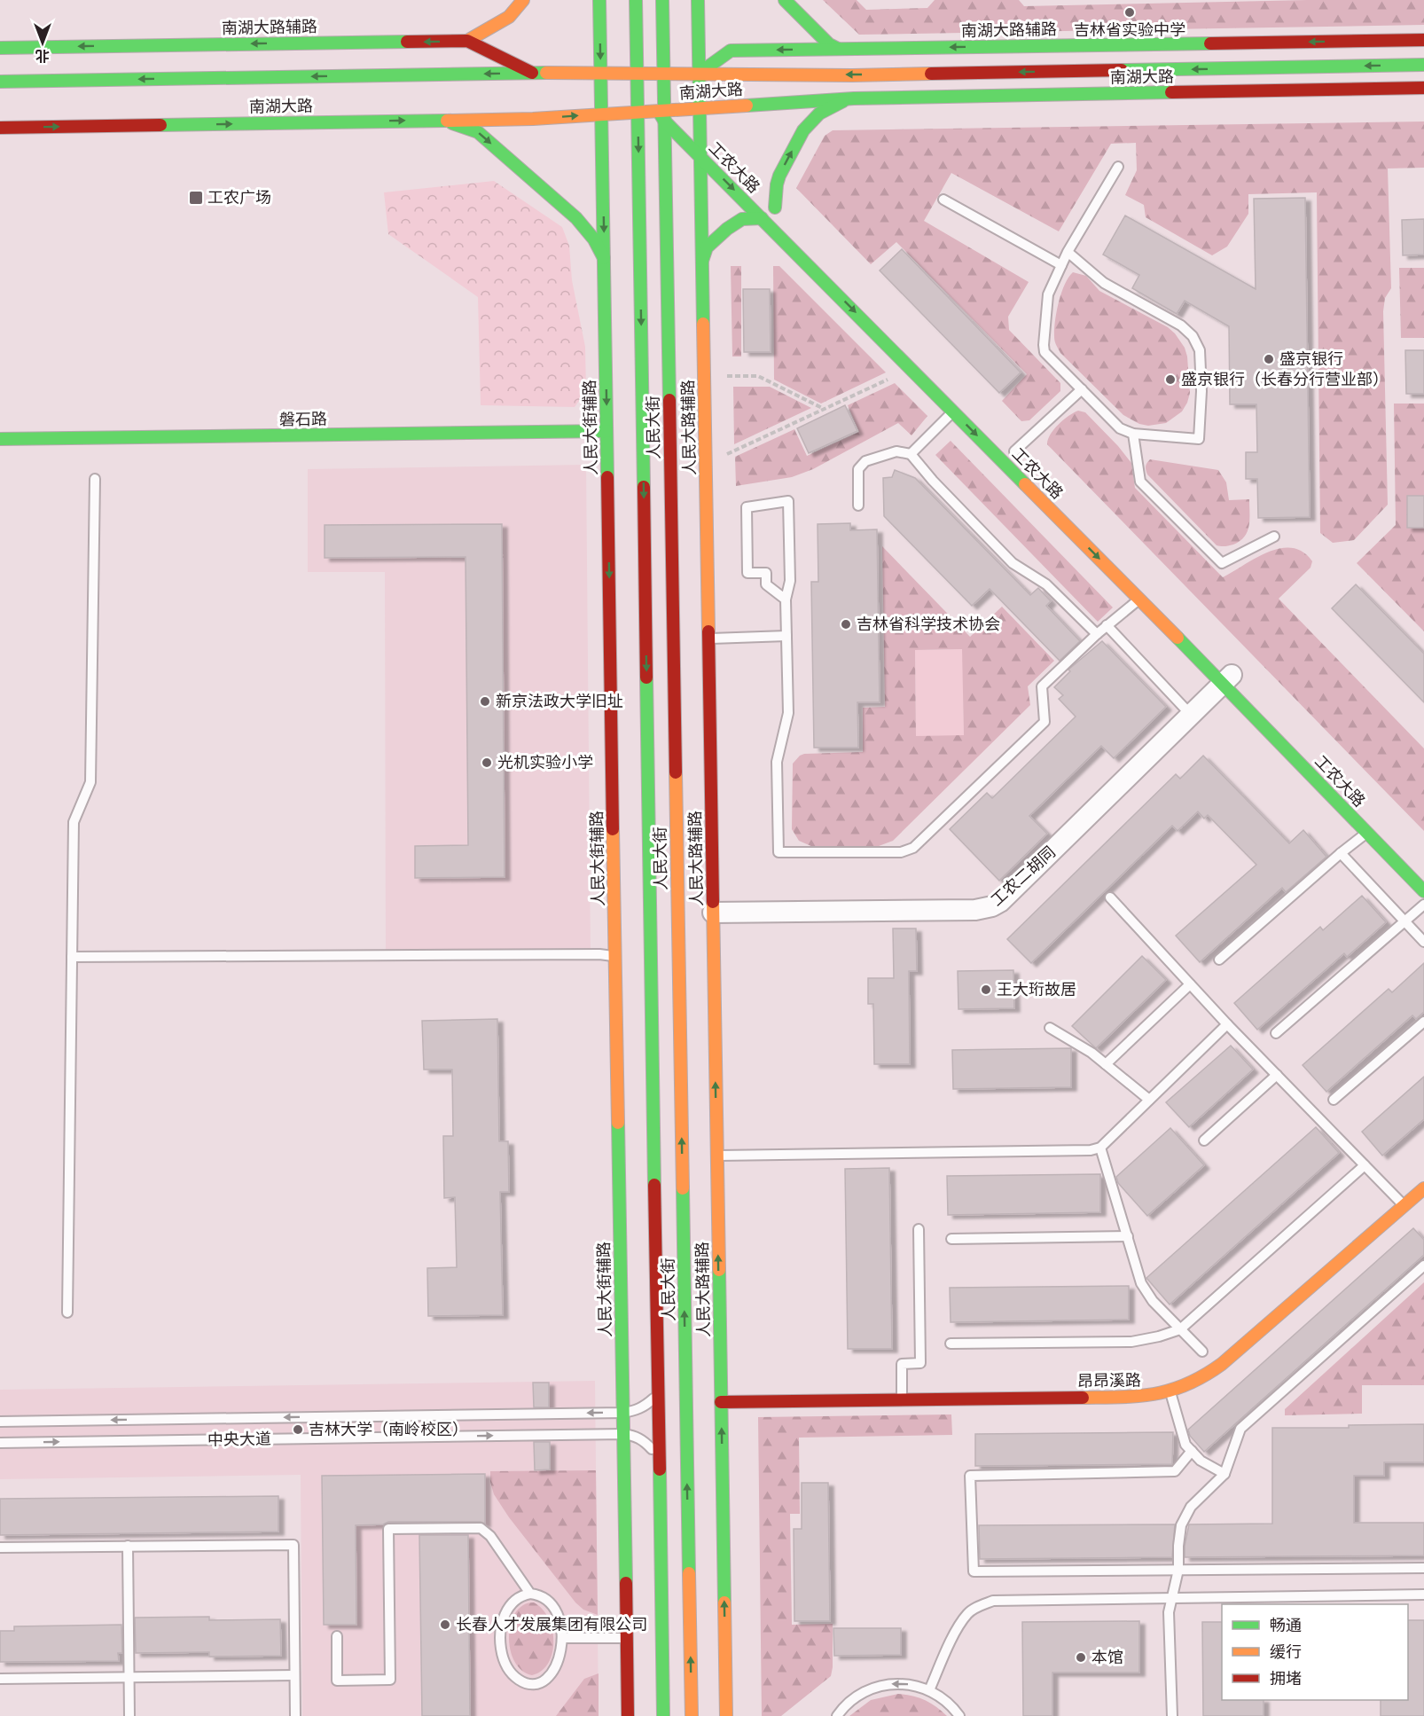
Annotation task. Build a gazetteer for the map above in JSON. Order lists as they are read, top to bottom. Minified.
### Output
{"streets":{"main road":["南湖大路辅路","南湖大路","工农大路","磐石路","人民大街辅路","人民大街","人民大路辅路","昂昂溪路"],"street":["工农二胡同"],"lane":["中央大道"]},"crossings":[["南湖大路辅路","南湖大路"],["南湖大路辅路","人民大路辅路"],["南湖大路","工农大路"],["南湖大路","人民大街辅路"],["南湖大路","人民大街"],["南湖大路","人民大路辅路"],["工农大路","人民大街"],["工农大路","人民大路辅路"],["工农大路","工农二胡同"],["磐石路","人民大街辅路"],["人民大街辅路","中央大道"],["人民大街","中央大道"],["人民大路辅路","工农二胡同"],["人民大路辅路","昂昂溪路"]],"one_way":["南湖大路辅路","人民大街辅路","人民大路辅路"],"places":{"other":["吉林省实验中学","盛京银行","盛京银行（长春分行营业部）","吉林省科学技术协会","新京法政大学旧址","光机实验小学","王大珩故居","吉林大学（南岭校区）","长春人才发展集团有限公司","本馆"],"transit":["工农广场"]},"legend":["畅通","缓行","拥堵"],"north":"bottom"}
